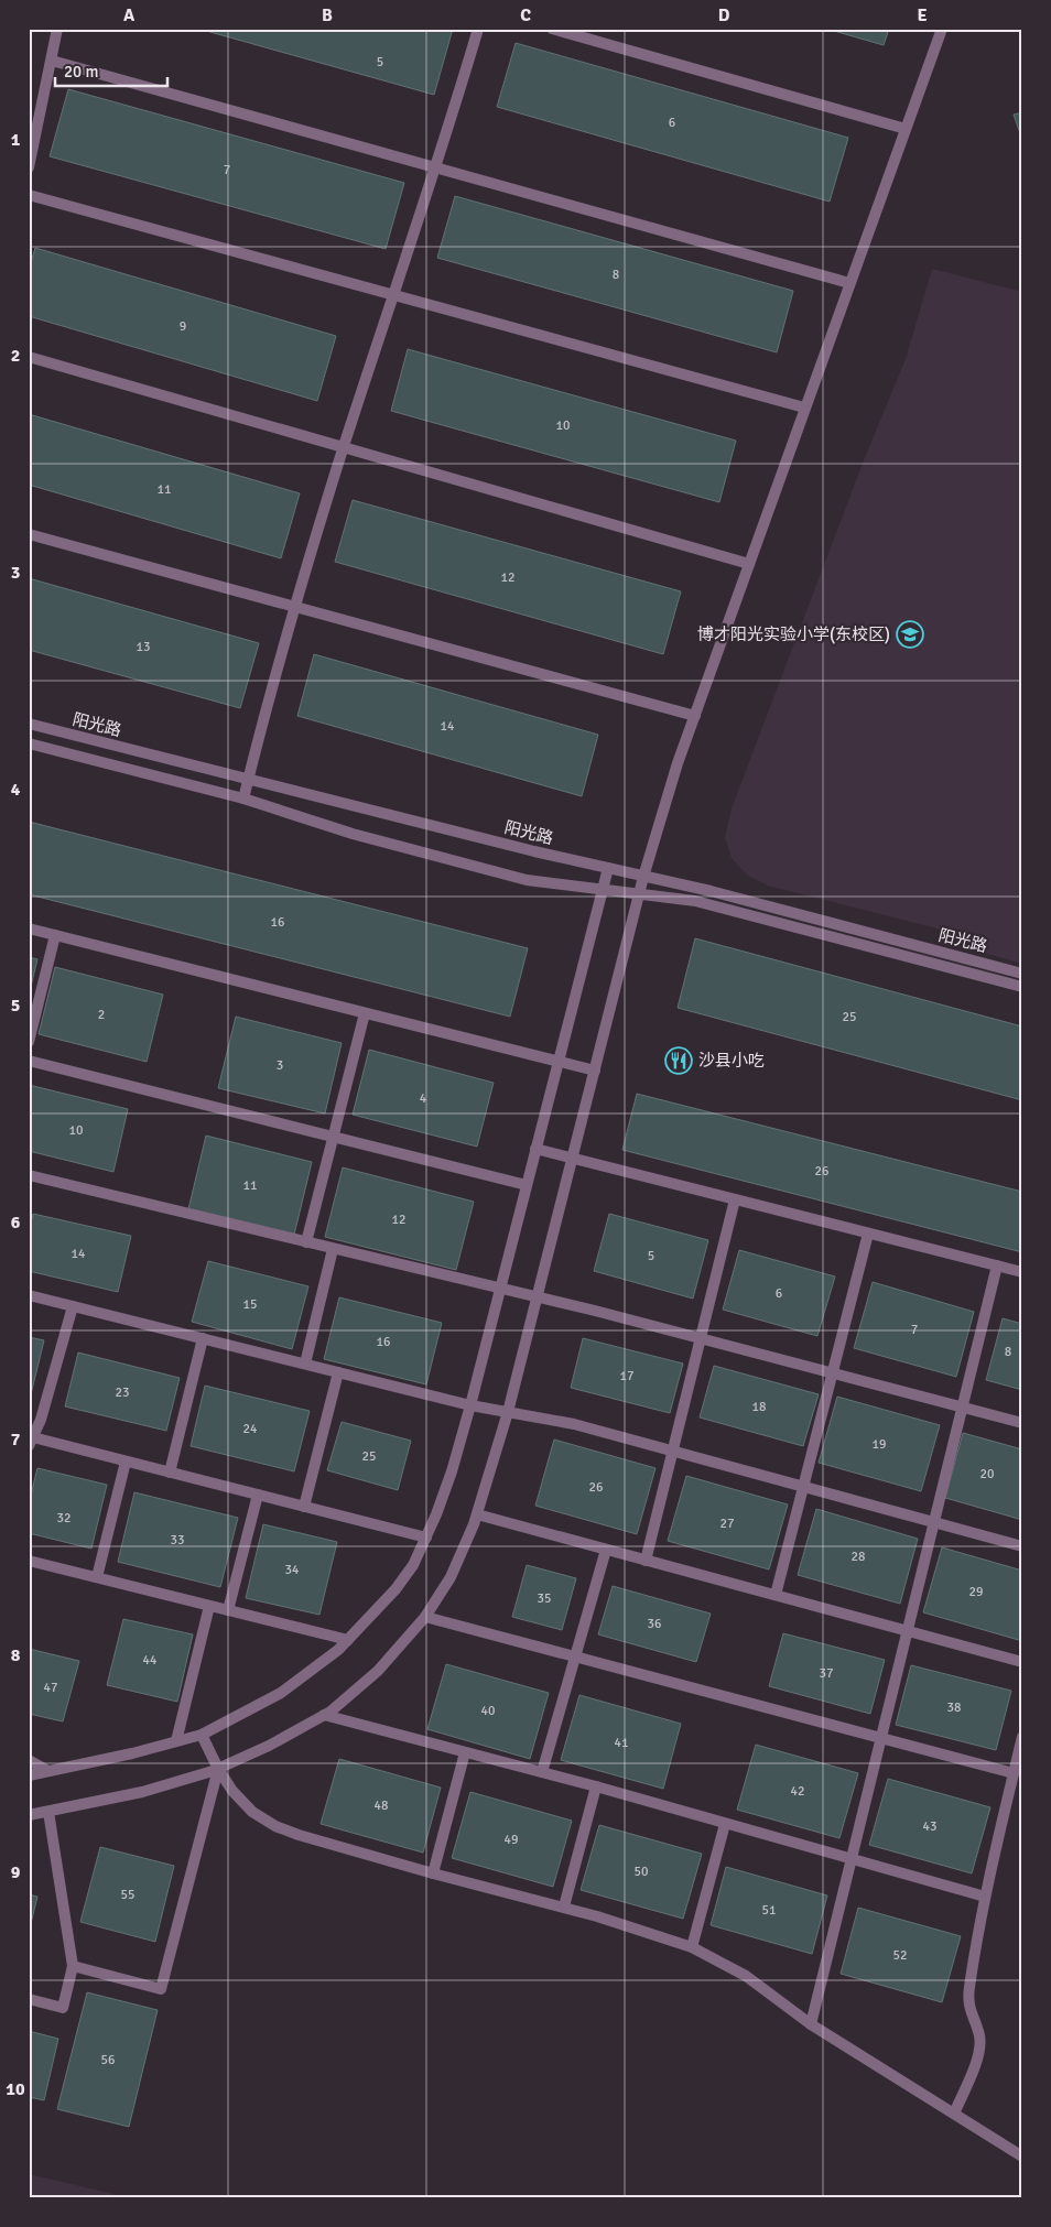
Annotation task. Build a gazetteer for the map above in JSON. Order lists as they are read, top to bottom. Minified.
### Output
{"streets":{"street":["阳光路"]},"places":{"school or university":["博才阳光实验小学(东校区)"],"restaurant":["沙县小吃"]},"house_numbers":["5","6","7","8","9","10","11","12","13","14","16","2","25","3","4","10","26","11","12","14","5","6","15","7","16","8","17","23","18","24","19","25","20","26","32","27","33","28","34","29","35","36","44","37","47","38","40","41","42","48","43","49","50","55","51","52","56"],"scale_bar":"20 m","grid":{"columns":["A","B","C","D","E"],"rows":["1","2","3","4","5","6","7","8","9","10"]}}
